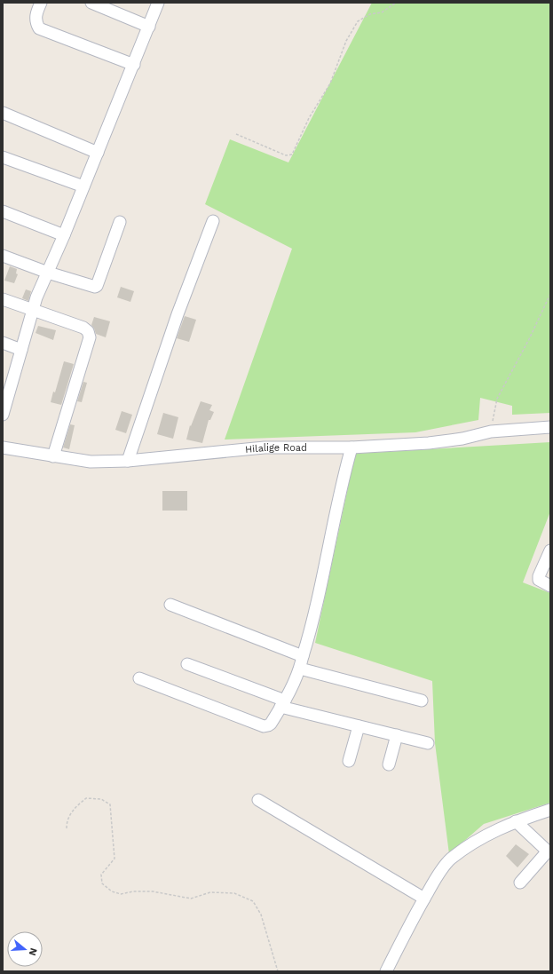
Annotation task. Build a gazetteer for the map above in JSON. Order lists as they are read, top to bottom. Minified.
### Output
{"streets":{"street":["Hilalige Road"]},"north":"right"}
